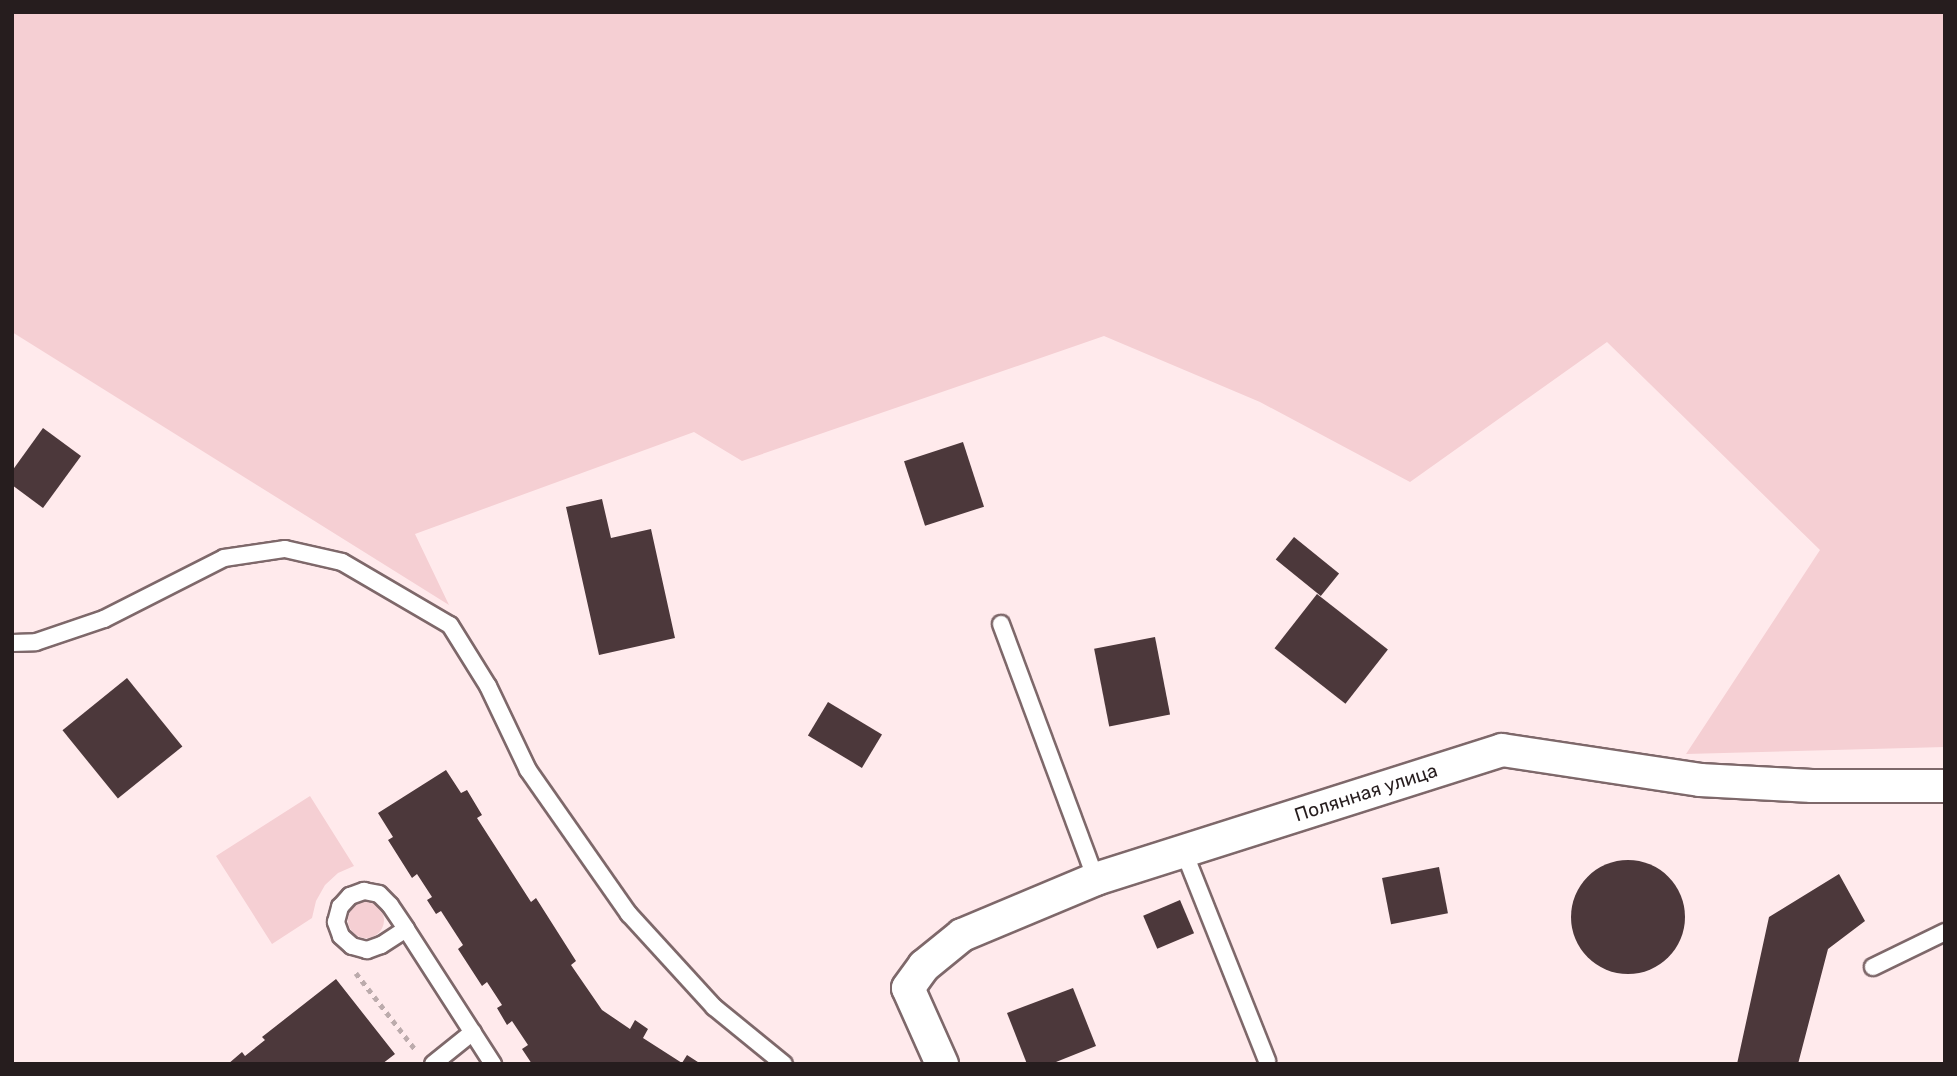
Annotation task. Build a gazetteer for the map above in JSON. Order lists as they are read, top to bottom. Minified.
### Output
{"streets":{"street":["Полянная улица"]}}
